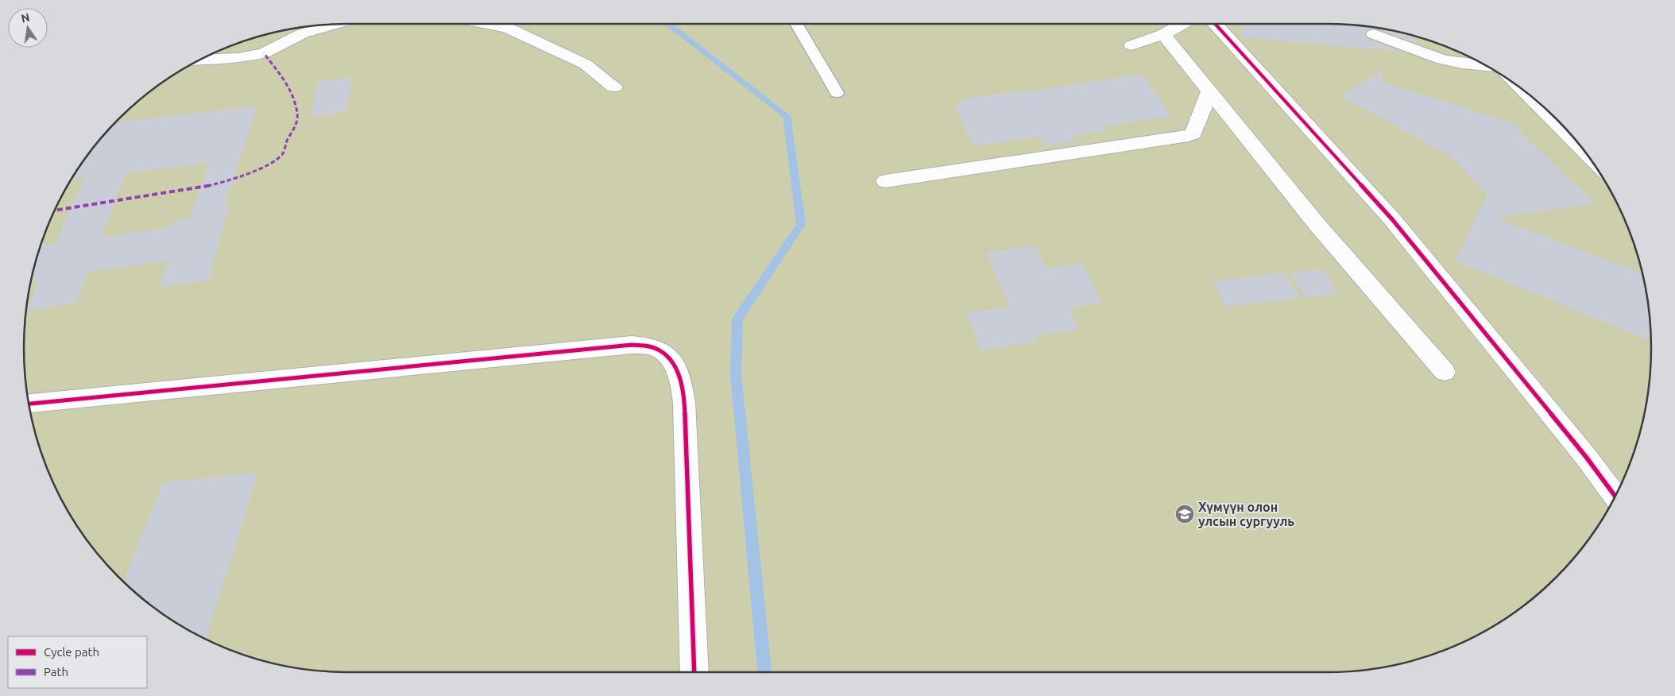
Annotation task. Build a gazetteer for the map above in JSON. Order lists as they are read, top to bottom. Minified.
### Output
{"places":{"school or university":["Хүмүүн олон улсын сургууль"]},"legend":["Cycle path","Path"],"north":"top"}
